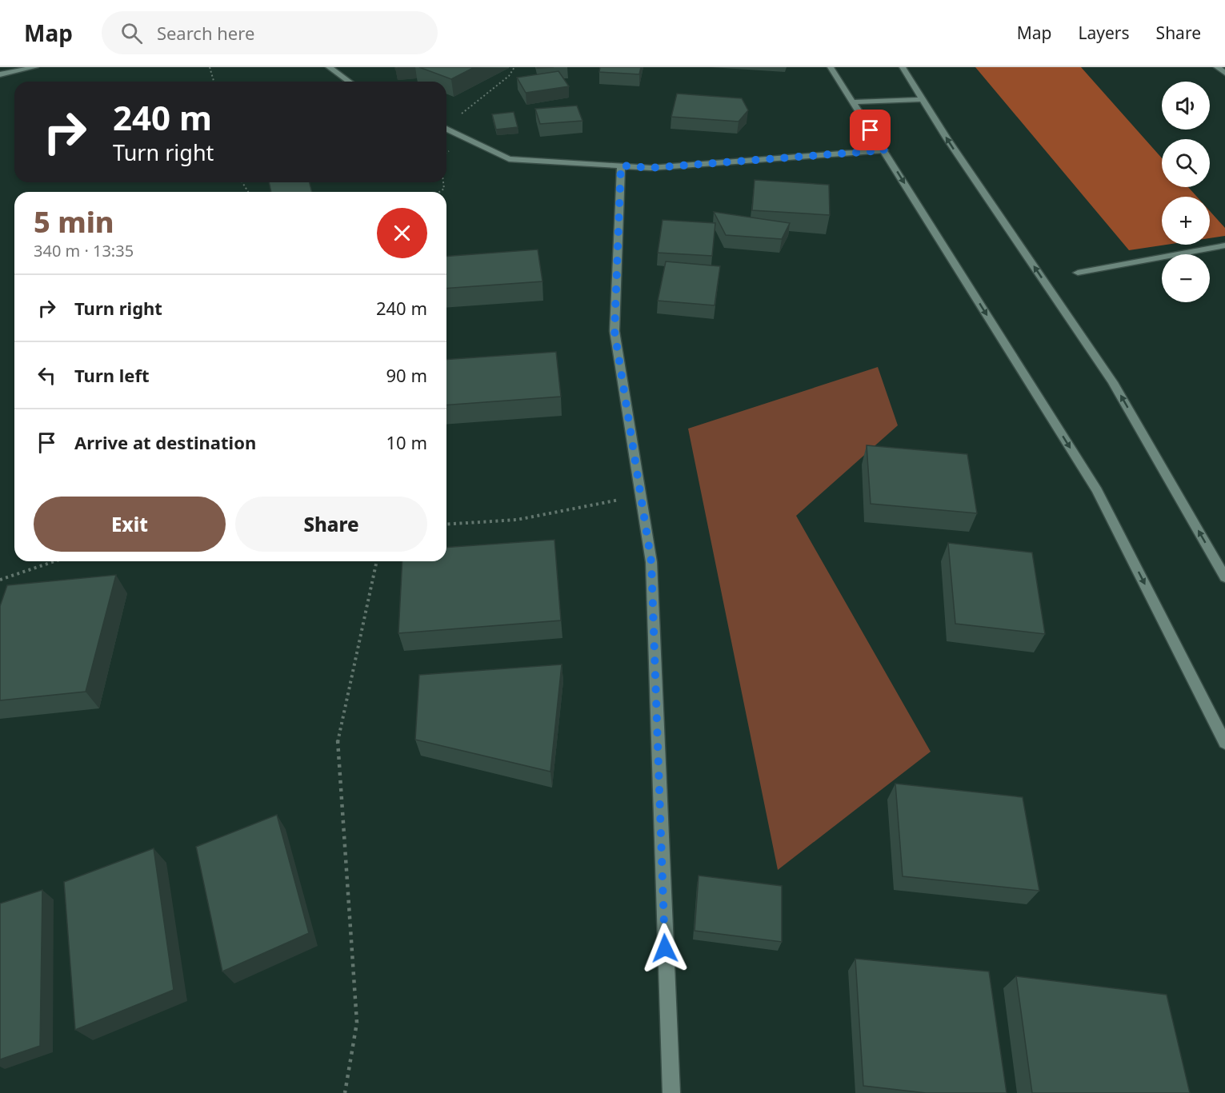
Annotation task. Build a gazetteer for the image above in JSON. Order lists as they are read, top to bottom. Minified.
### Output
{"page":{"header":"Map","search":"Search here","nav":["Map","Layers","Share"],"map_buttons":["+","−"],"turn":["240 m","Turn right"],"heading":["5 min","340 m · 13:35"],"list":[{"name":"Turn right","value":"240 m"},{"name":"Turn left","value":"90 m"},{"name":"Arrive at destination","value":"10 m"}],"buttons":["Exit","Share"]}}
